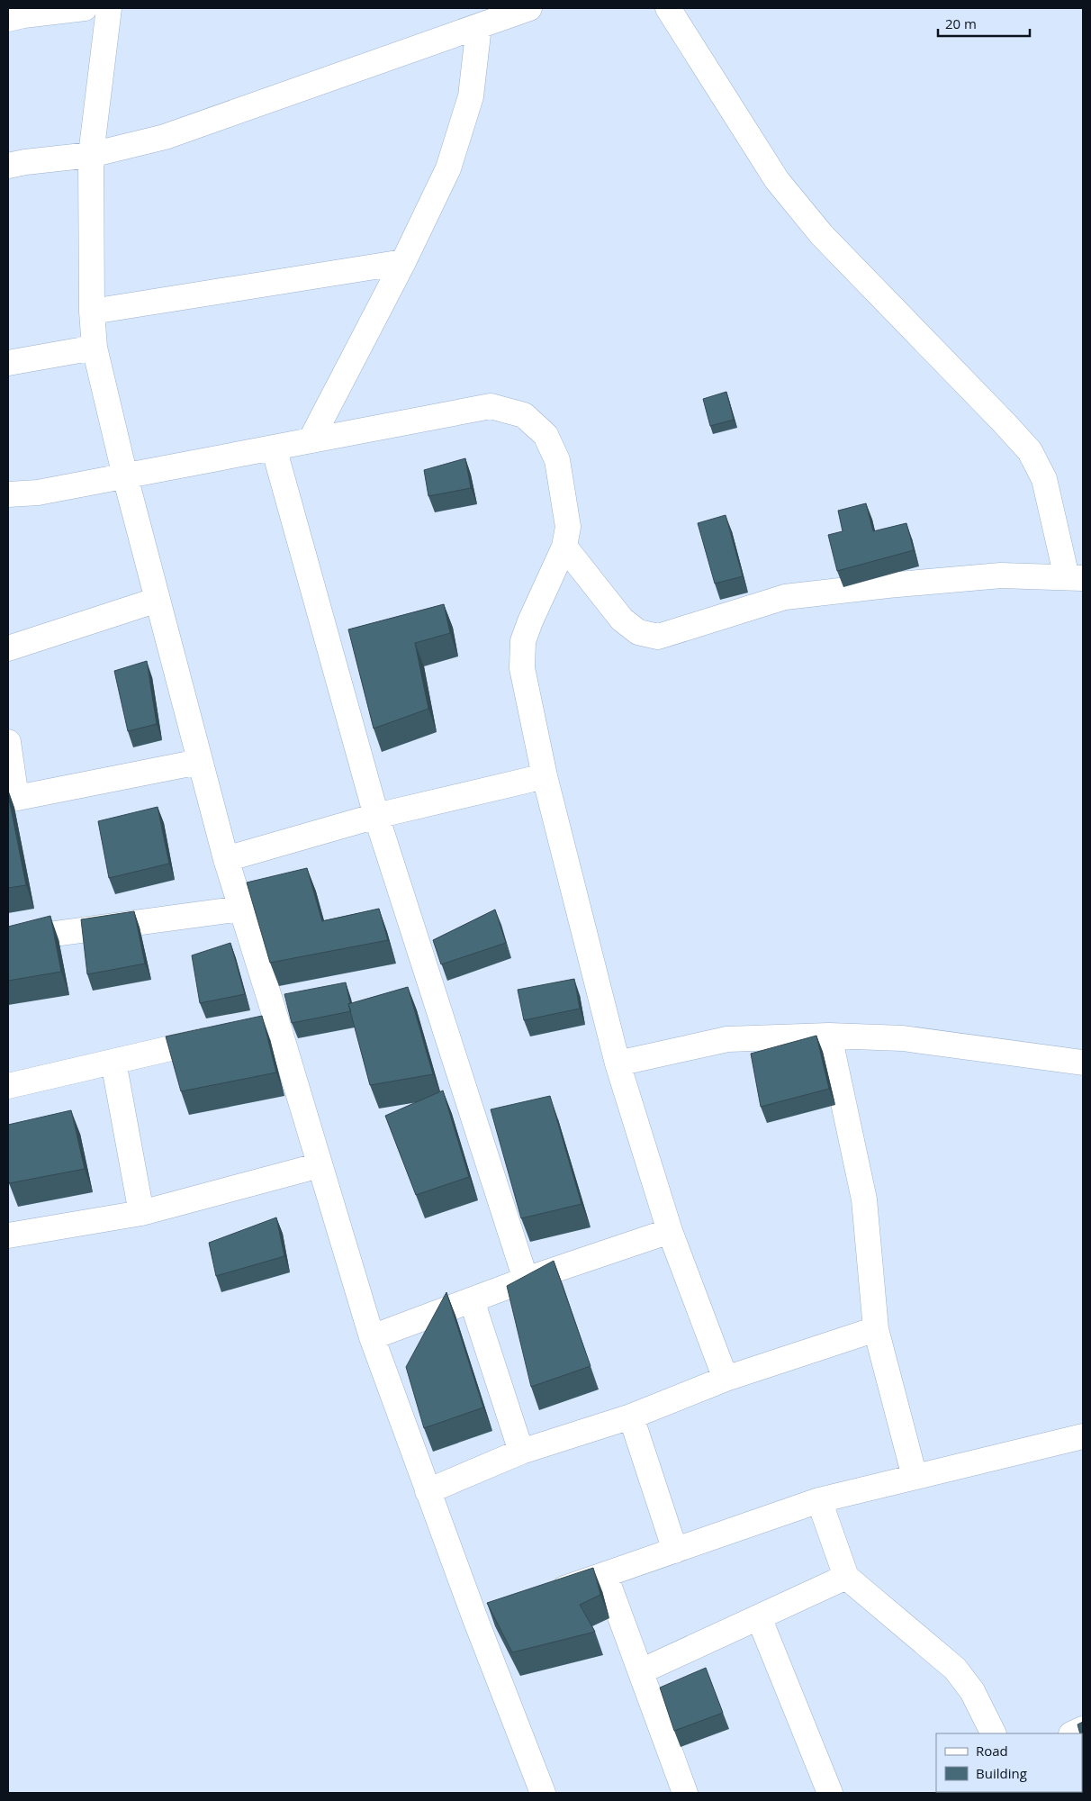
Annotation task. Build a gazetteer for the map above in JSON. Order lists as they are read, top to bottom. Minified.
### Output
{"legend":["Road","Building"],"scale_bar":"20 m"}
